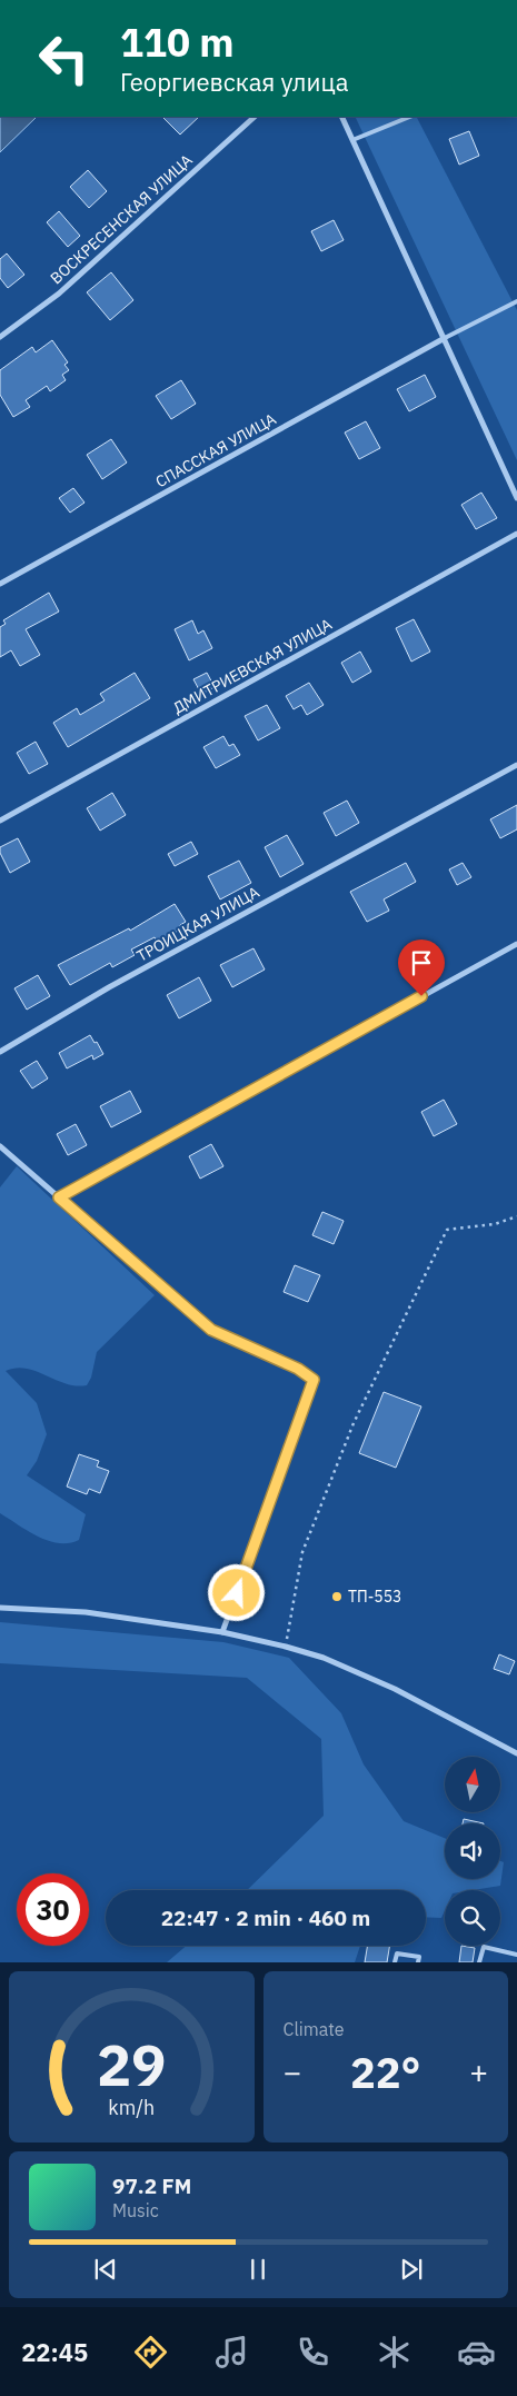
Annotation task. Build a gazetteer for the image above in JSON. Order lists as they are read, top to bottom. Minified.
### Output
{"streets":{"street":["ВОСКРЕСЕНСКАЯ УЛИЦА","СПАССКАЯ УЛИЦА","ДМИТРИЕВСКАЯ УЛИЦА","ТРОИЦКАЯ УЛИЦА"]},"places":["ТП-553"],"north":"top","page":{"turn":["110 m","Георгиевская улица"],"limit":"30","trip":"22:47 · 2 min · 460 m","tile":"Climate","heat":["−","22°","+"],"song":["97.2 FM","Music"],"tabs":"22:45","gauge":["29","km/h"]}}
